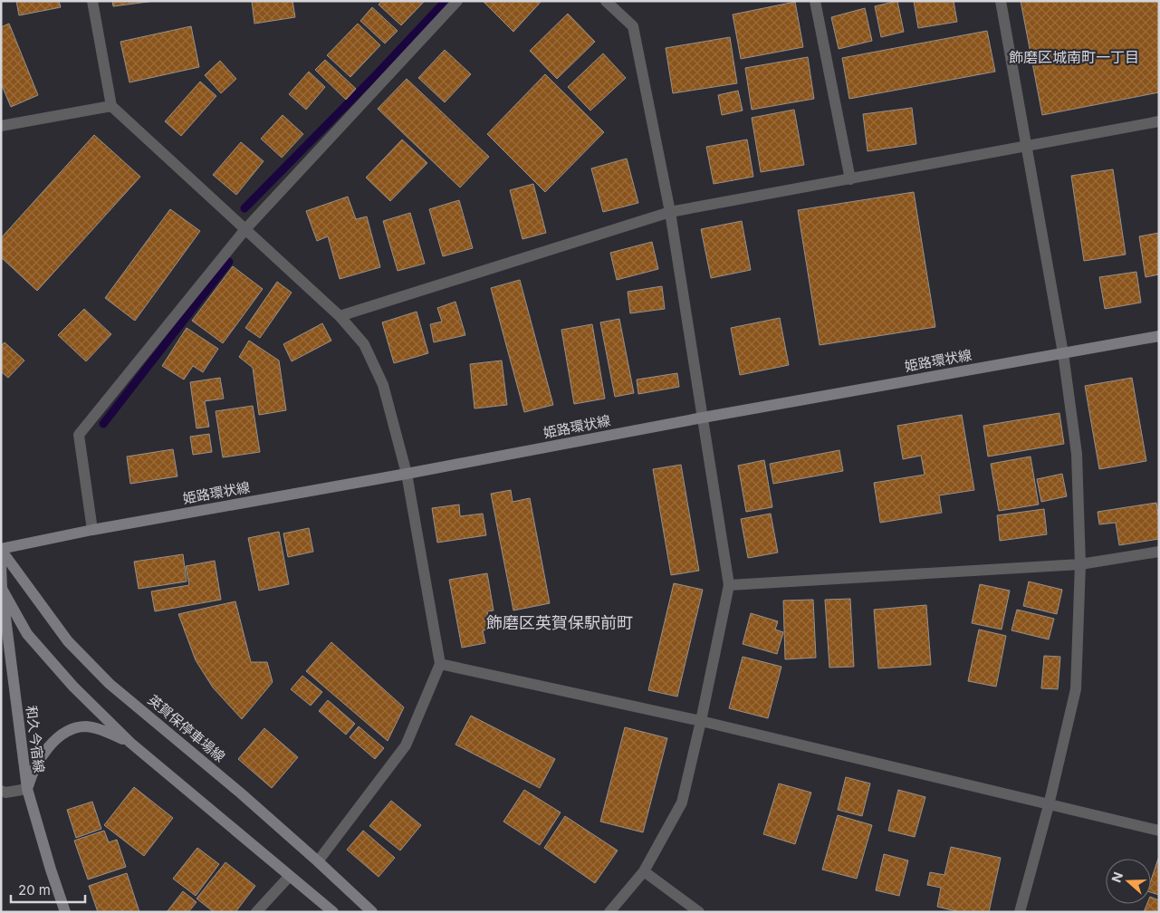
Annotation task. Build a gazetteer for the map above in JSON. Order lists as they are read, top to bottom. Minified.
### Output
{"streets":{"main road":["姫路環状線","英賀保停車場線","和久今宿線"]},"crossings":[["姫路環状線","英賀保停車場線"]],"districts":["飾磨区城南町一丁目","飾磨区英賀保駅前町"],"scale_bar":"20 m","north":"left"}
